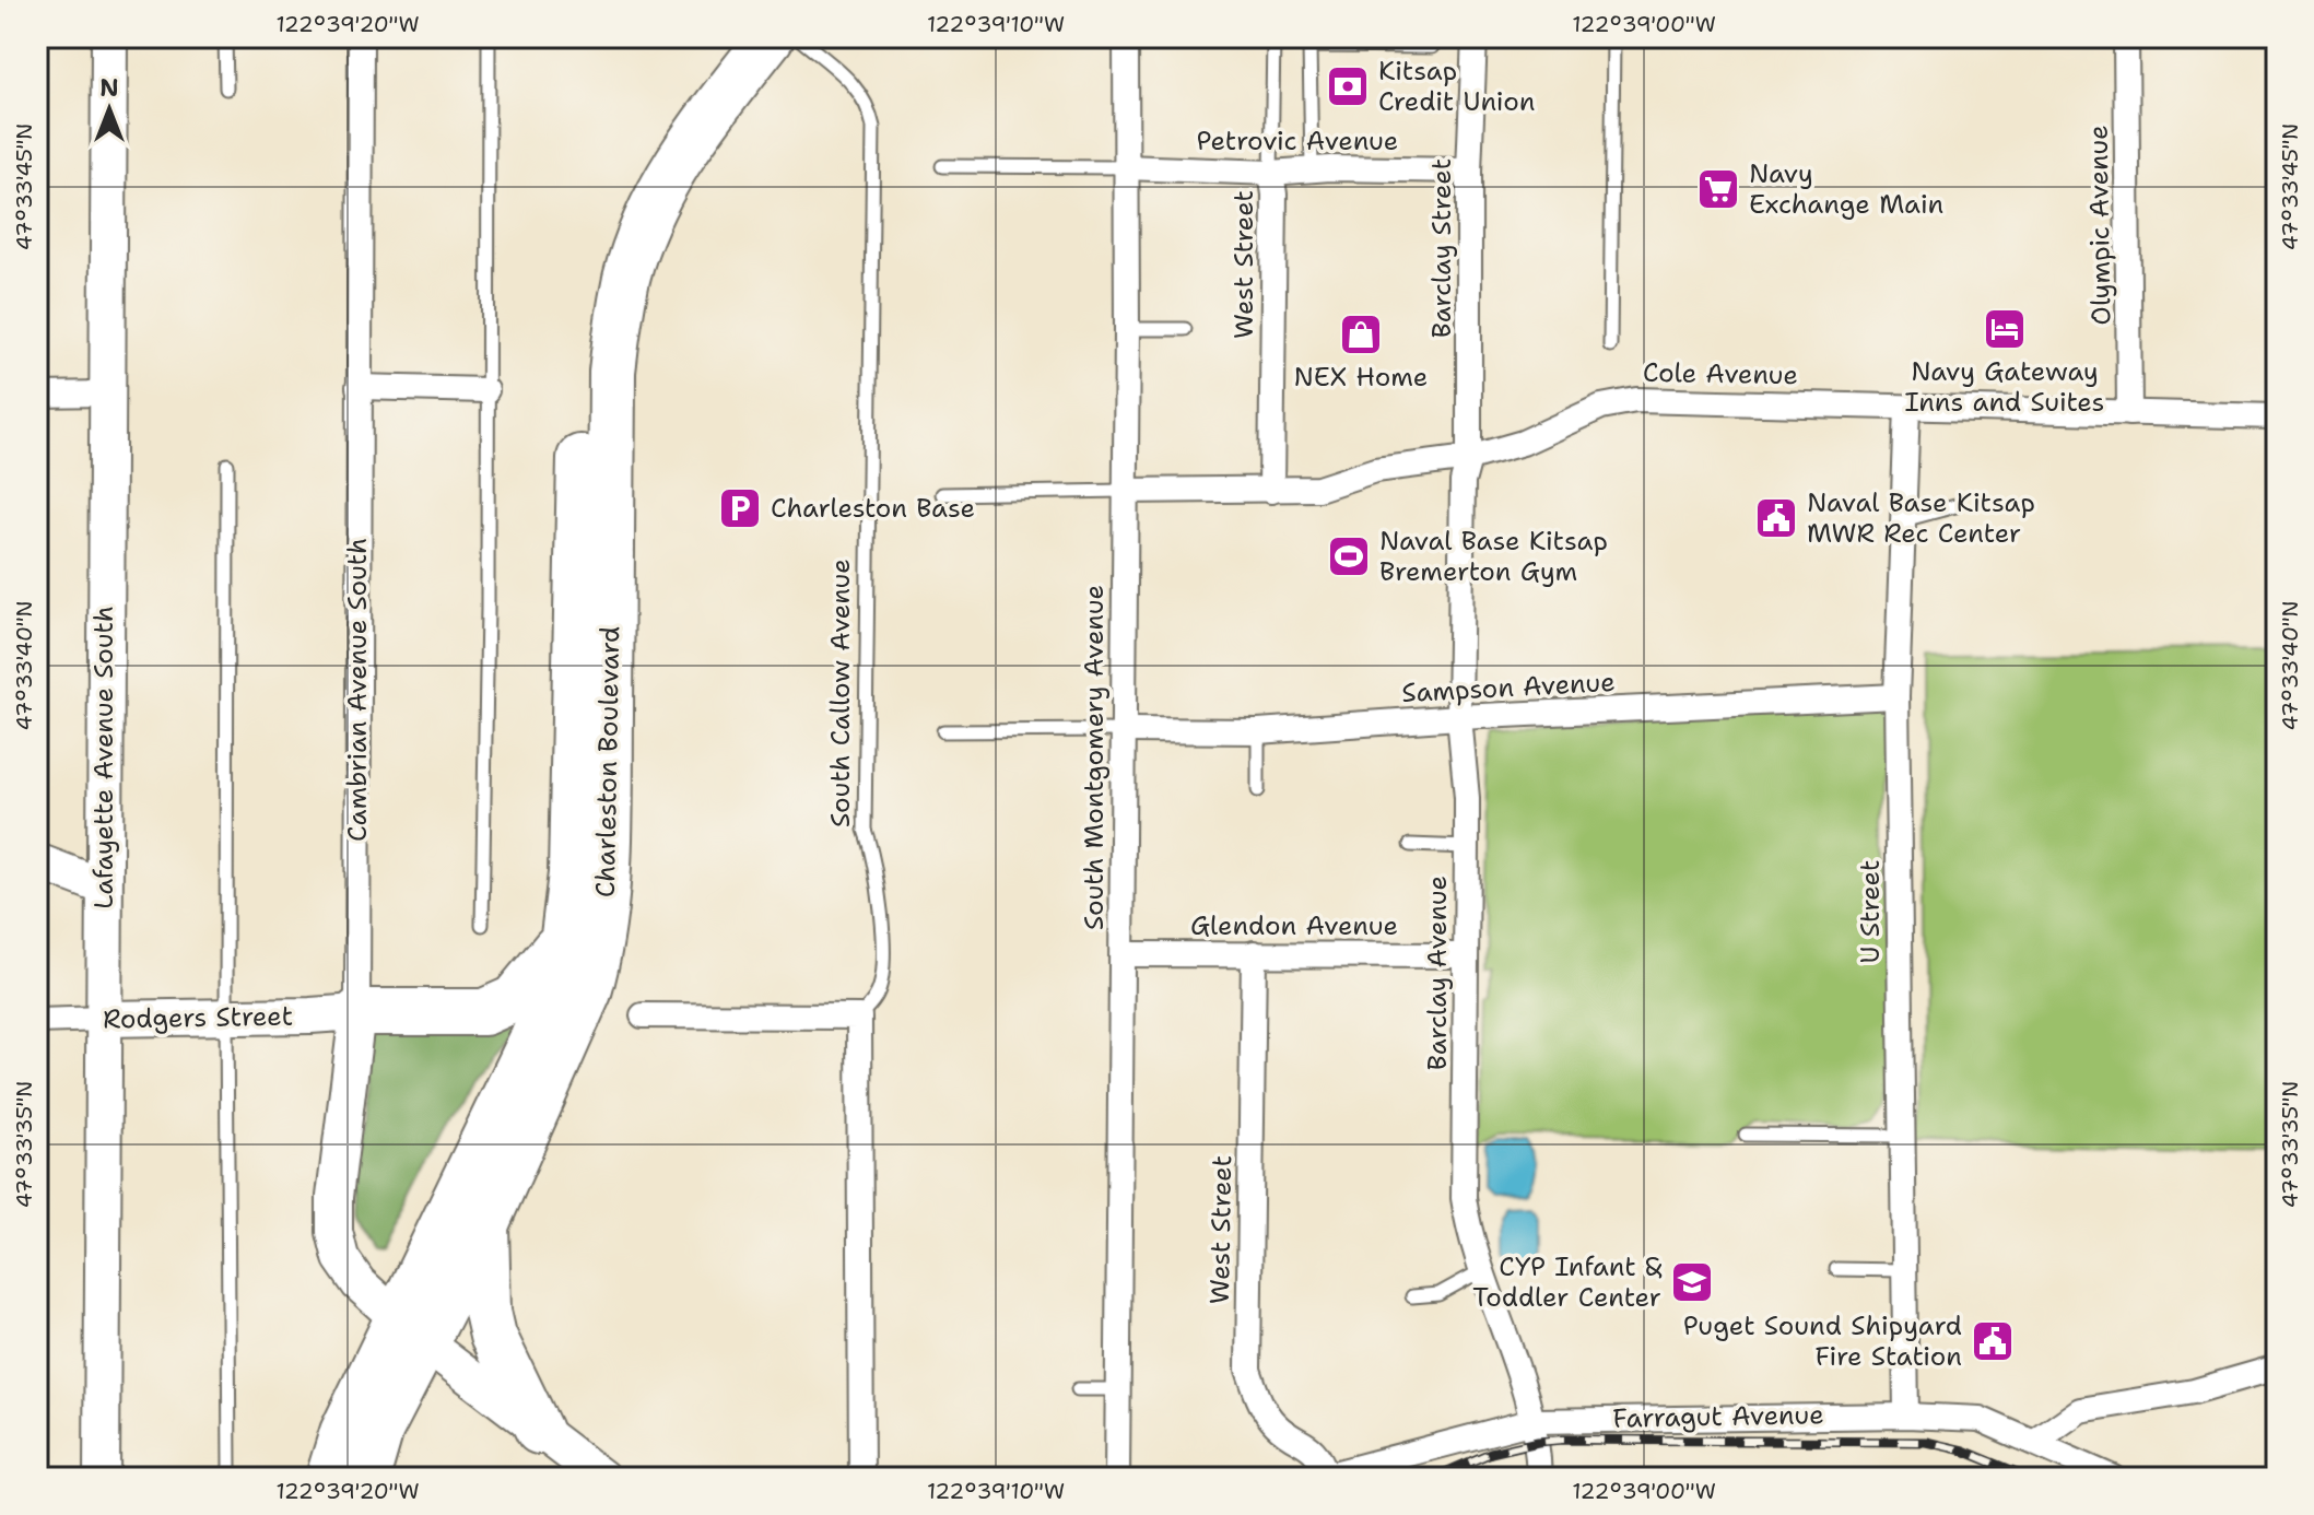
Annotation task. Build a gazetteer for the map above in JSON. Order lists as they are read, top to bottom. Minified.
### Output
{"streets":{"highway":["Charleston Boulevard"],"street":["Petrovic Avenue","Olympic Avenue","Barclay Street","West Street","Cole Avenue","Sampson Avenue","Cambrian Avenue South","South Callow Avenue","Lafayette Avenue South","South Montgomery Avenue","U Street","Glendon Avenue","Barclay Avenue","Rodgers Street","Farragut Avenue"]},"crossings":[["Petrovic Avenue","Barclay Street"],["Petrovic Avenue","West Street"],["Petrovic Avenue","South Montgomery Avenue"],["Olympic Avenue","Cole Avenue"],["Barclay Street","Cole Avenue"],["Barclay Street","Barclay Avenue"],["West Street","Cole Avenue"],["West Street","Glendon Avenue"],["West Street","Farragut Avenue"],["Cole Avenue","South Montgomery Avenue"],["Cole Avenue","U Street"],["Cole Avenue","Barclay Avenue"],["Sampson Avenue","South Montgomery Avenue"],["Sampson Avenue","U Street"],["Sampson Avenue","Barclay Avenue"],["Cambrian Avenue South","Charleston Boulevard"],["Cambrian Avenue South","Rodgers Street"],["Lafayette Avenue South","Rodgers Street"],["South Montgomery Avenue","Glendon Avenue"],["U Street","Farragut Avenue"],["Glendon Avenue","Barclay Avenue"],["Barclay Avenue","Farragut Avenue"]],"places":{"bank":["Kitsap Credit Union"],"supermarket":["Navy Exchange Main"],"hotel":["Navy Gateway Inns and Suites"],"shop":["NEX Home"],"parking":["Charleston Base"],"public building":["Naval Base Kitsap MWR Rec Center","Puget Sound Shipyard Fire Station"],"sports":["Naval Base Kitsap Bremerton Gym"],"school or university":["CYP Infant & Toddler Center"]},"north":"top","coordinates":["122°39'20\"W","122°39'10\"W","122°39'00\"W","47°33'45\"N","47°33'40\"N","47°33'35\"N"]}
